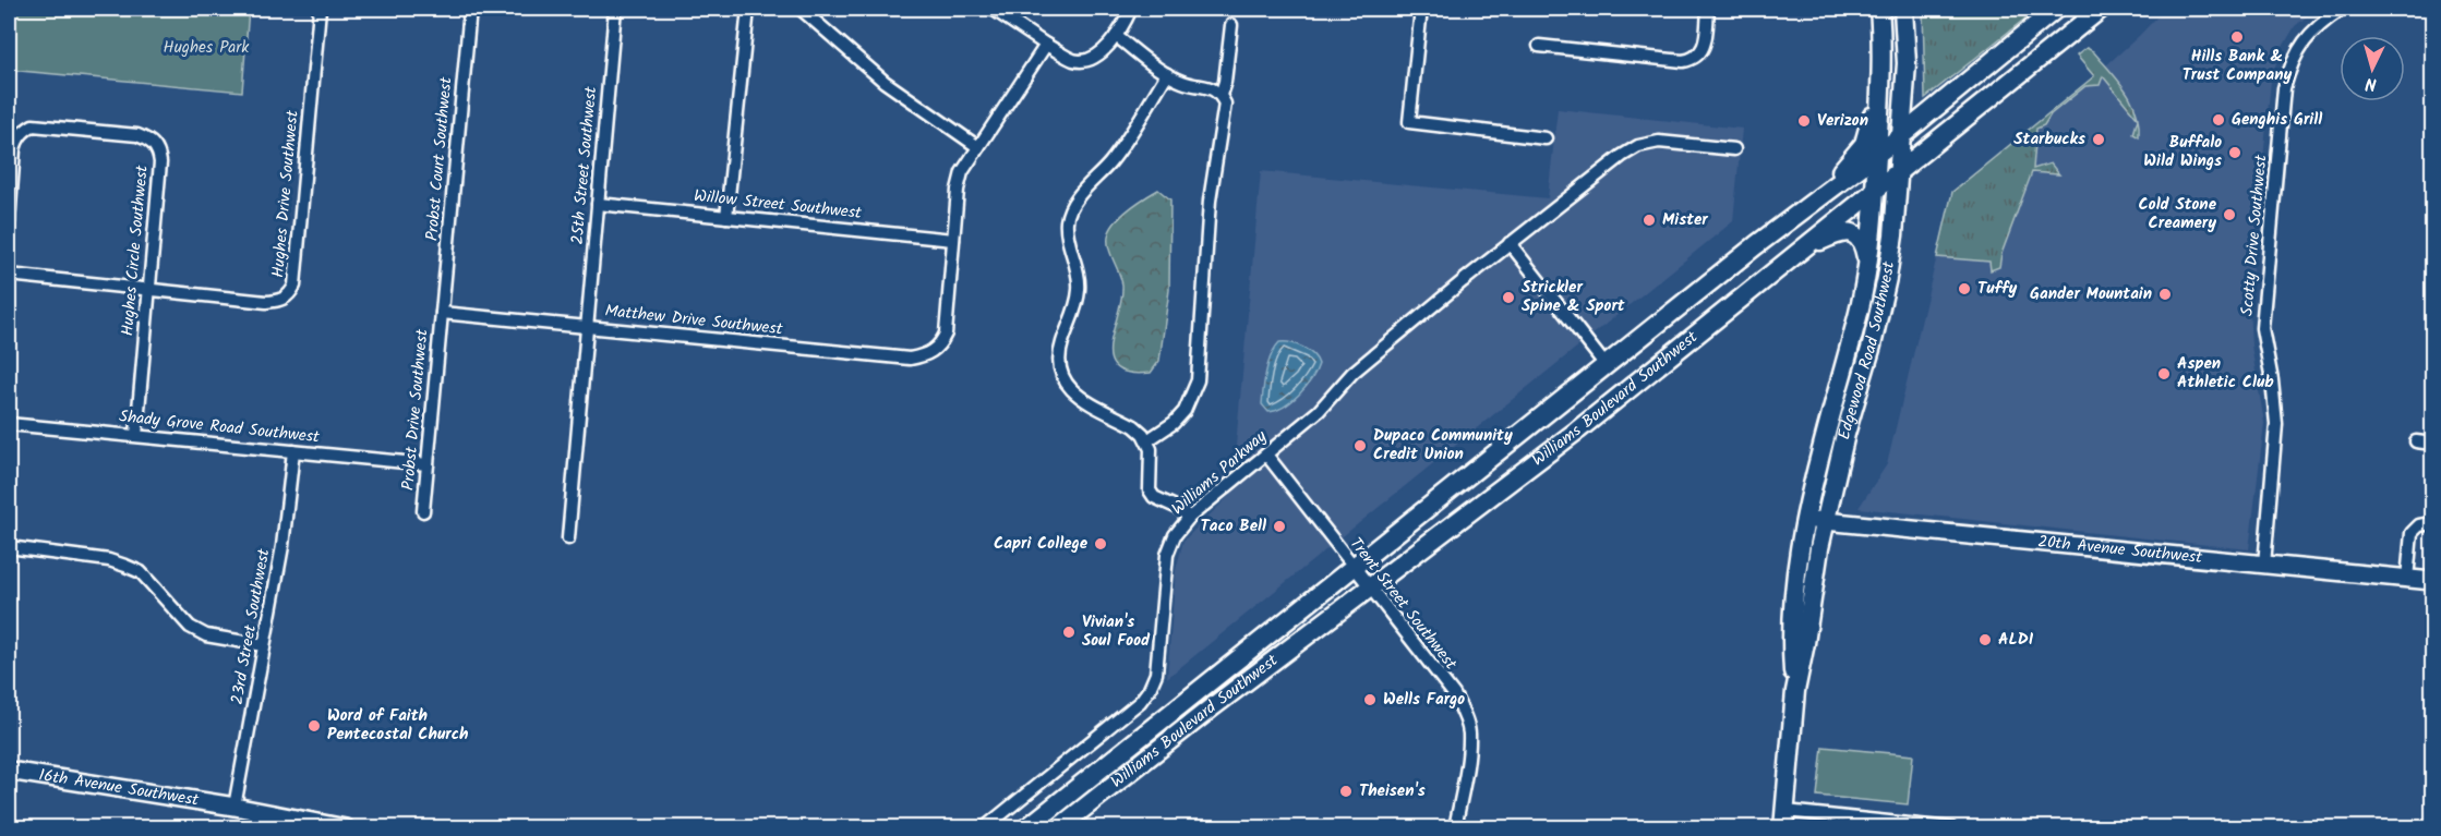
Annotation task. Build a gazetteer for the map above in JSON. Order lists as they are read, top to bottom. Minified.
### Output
{"streets":{"main road":["Edgewood Road Southwest","Williams Boulevard Southwest"],"street":["Probst Court Southwest","25th Street Southwest","Hughes Drive Southwest","Willow Street Southwest","Scotty Drive Southwest","Hughes Circle Southwest","Matthew Drive Southwest","Probst Drive Southwest","Shady Grove Road Southwest","Williams Parkway","20th Avenue Southwest","Trent Street Southwest","23rd Street Southwest","16th Avenue Southwest"]},"crossings":[["Probst Court Southwest","Matthew Drive Southwest"],["Probst Court Southwest","Probst Drive Southwest"],["25th Street Southwest","Willow Street Southwest"],["25th Street Southwest","Matthew Drive Southwest"],["Hughes Drive Southwest","Hughes Circle Southwest"],["Willow Street Southwest","Matthew Drive Southwest"],["Scotty Drive Southwest","20th Avenue Southwest"],["Hughes Circle Southwest","Shady Grove Road Southwest"],["Matthew Drive Southwest","Probst Drive Southwest"],["Edgewood Road Southwest","Williams Boulevard Southwest"],["Edgewood Road Southwest","20th Avenue Southwest"],["Williams Boulevard Southwest","Trent Street Southwest"],["Probst Drive Southwest","Shady Grove Road Southwest"],["Shady Grove Road Southwest","23rd Street Southwest"],["Williams Parkway","Trent Street Southwest"],["23rd Street Southwest","16th Avenue Southwest"]],"parks":["Hughes Park"],"places":["Hills Bank & Trust Company","Genghis Grill","Verizon","Starbucks","Buffalo Wild Wings","Cold Stone Creamery","Mister","Tuffy","Gander Mountain","Strickler Spine & Sport","Aspen Athletic Club","Dupaco Community Credit Union","Taco Bell","Capri College","Vivian's Soul Food","ALDI","Wells Fargo","Word of Faith Pentecostal Church","Theisen's"],"north":"bottom"}
